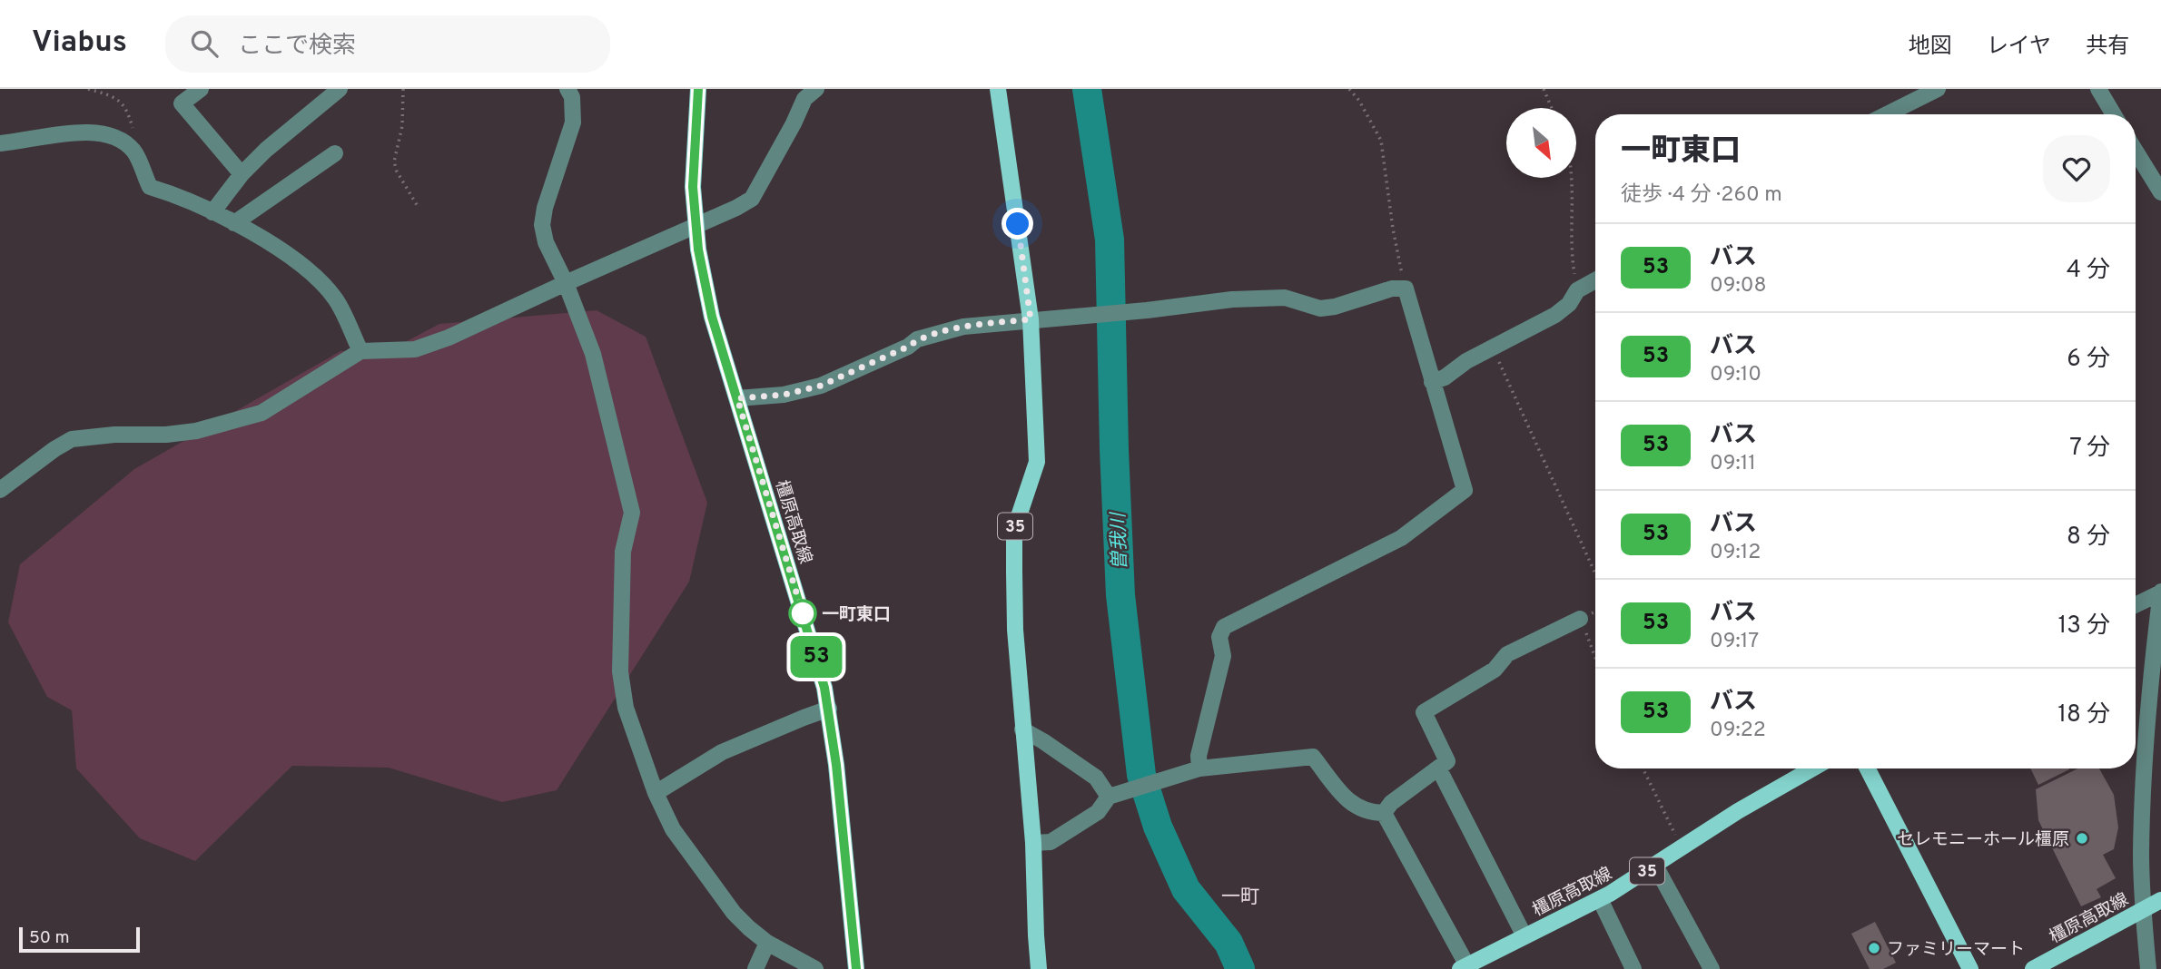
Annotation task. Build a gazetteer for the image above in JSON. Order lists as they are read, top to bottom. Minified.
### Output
{"streets":{"main road":["橿原高取線","35"]},"districts":["一町"],"water":["曽我川"],"places":["一町東口","セレモニーホール橿原","ファミリーマート"],"lines":["bus line 53"],"scale_bar":"50 m","north":"bottom right","page":{"header":"Viabus","search":"ここで検索","nav":["地図","レイヤ","共有"],"on_map":"53","heading":["一町東口","徒歩 · 4 分 · 260 m"],"list":[{"mark":"53","name":"バス","note":"09:08","value":"4 分"},{"mark":"53","name":"バス","note":"09:10","value":"6 分"},{"mark":"53","name":"バス","note":"09:11","value":"7 分"},{"mark":"53","name":"バス","note":"09:12","value":"8 分"},{"mark":"53","name":"バス","note":"09:17","value":"13 分"},{"mark":"53","name":"バス","note":"09:22","value":"18 分"}],"scale":"50 m"}}
